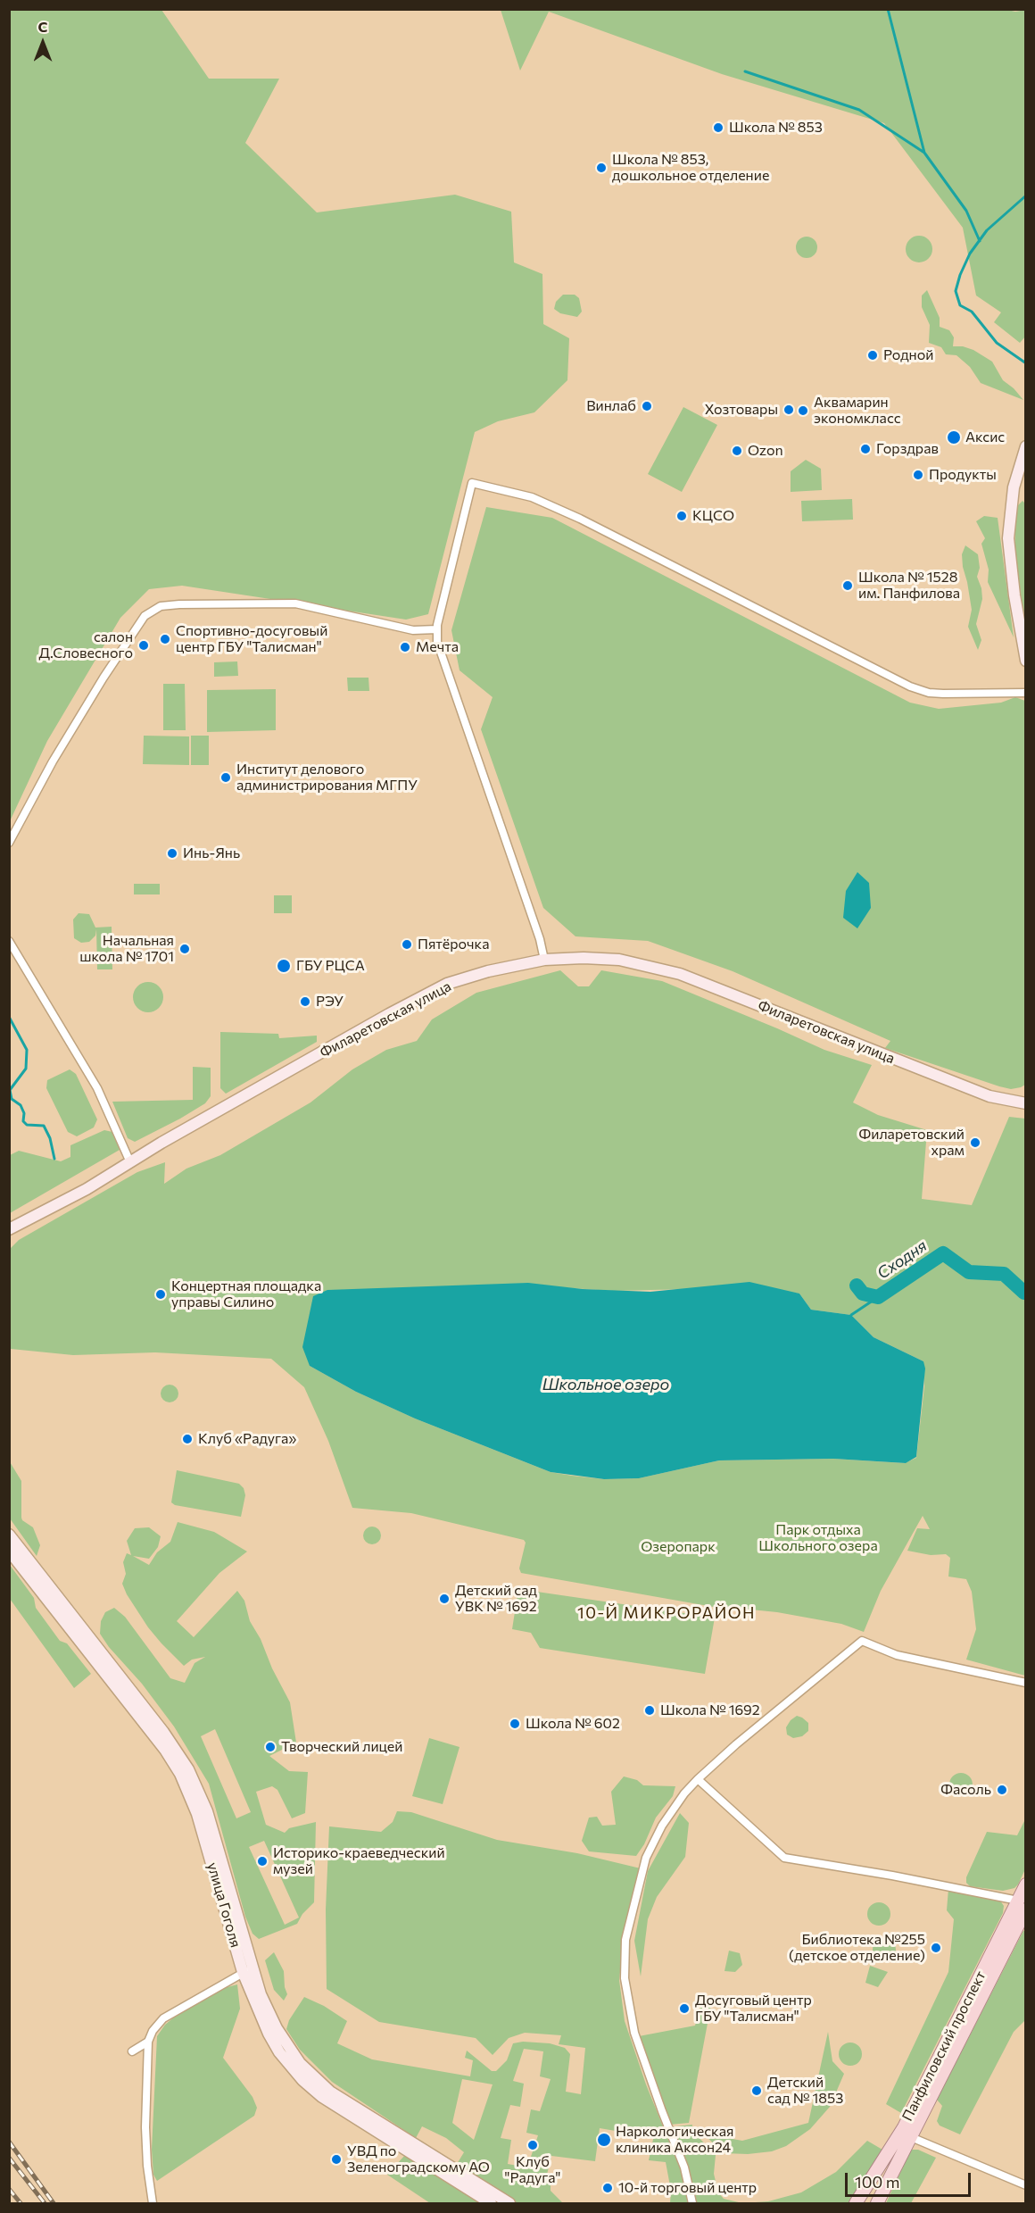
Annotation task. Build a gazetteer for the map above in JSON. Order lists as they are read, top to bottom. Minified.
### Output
{"streets":{"main road":["Панфиловский проспект"],"street":["Филаретовская улица","улица Гоголя"]},"districts":["10-Й МИКРОРАЙОН"],"water":["Сходня","Школьное озеро"],"parks":["Парк отдыха Школьного озера","Озеропарк"],"places":["Школа № 853","Школа № 853, дошкольное отделение","Родной","Винлаб","Хозтовары","Аквамарин экономкласс","Аксис","Горздрав","Ozon","Продукты","КЦСО","Школа № 1528 им. Панфилова","Спортивно-досуговый центр ГБУ \"Талисман\"","салон Д.Словесного","Мечта","Институт делового администрирования МГПУ","Инь-Янь","Пятёрочка","Начальная школа № 1701","ГБУ РЦСА","РЭУ","Филаретовский храм","Концертная площадка управы Силино","Клуб «Радуга»","Детский сад УВК № 1692","Школа № 1692","Школа № 602","Творческий лицей","Фасоль","Историко-краеведческий музей","Библиотека №255 (детское отделение)","Досуговый центр ГБУ \"Талисман\"","Детский сад № 1853","Наркологическая клиника Аксон24","Клуб \"Радуга\"","УВД по Зеленоградскому АО","10-й торговый центр"],"scale_bar":"100 m","north":"top"}
